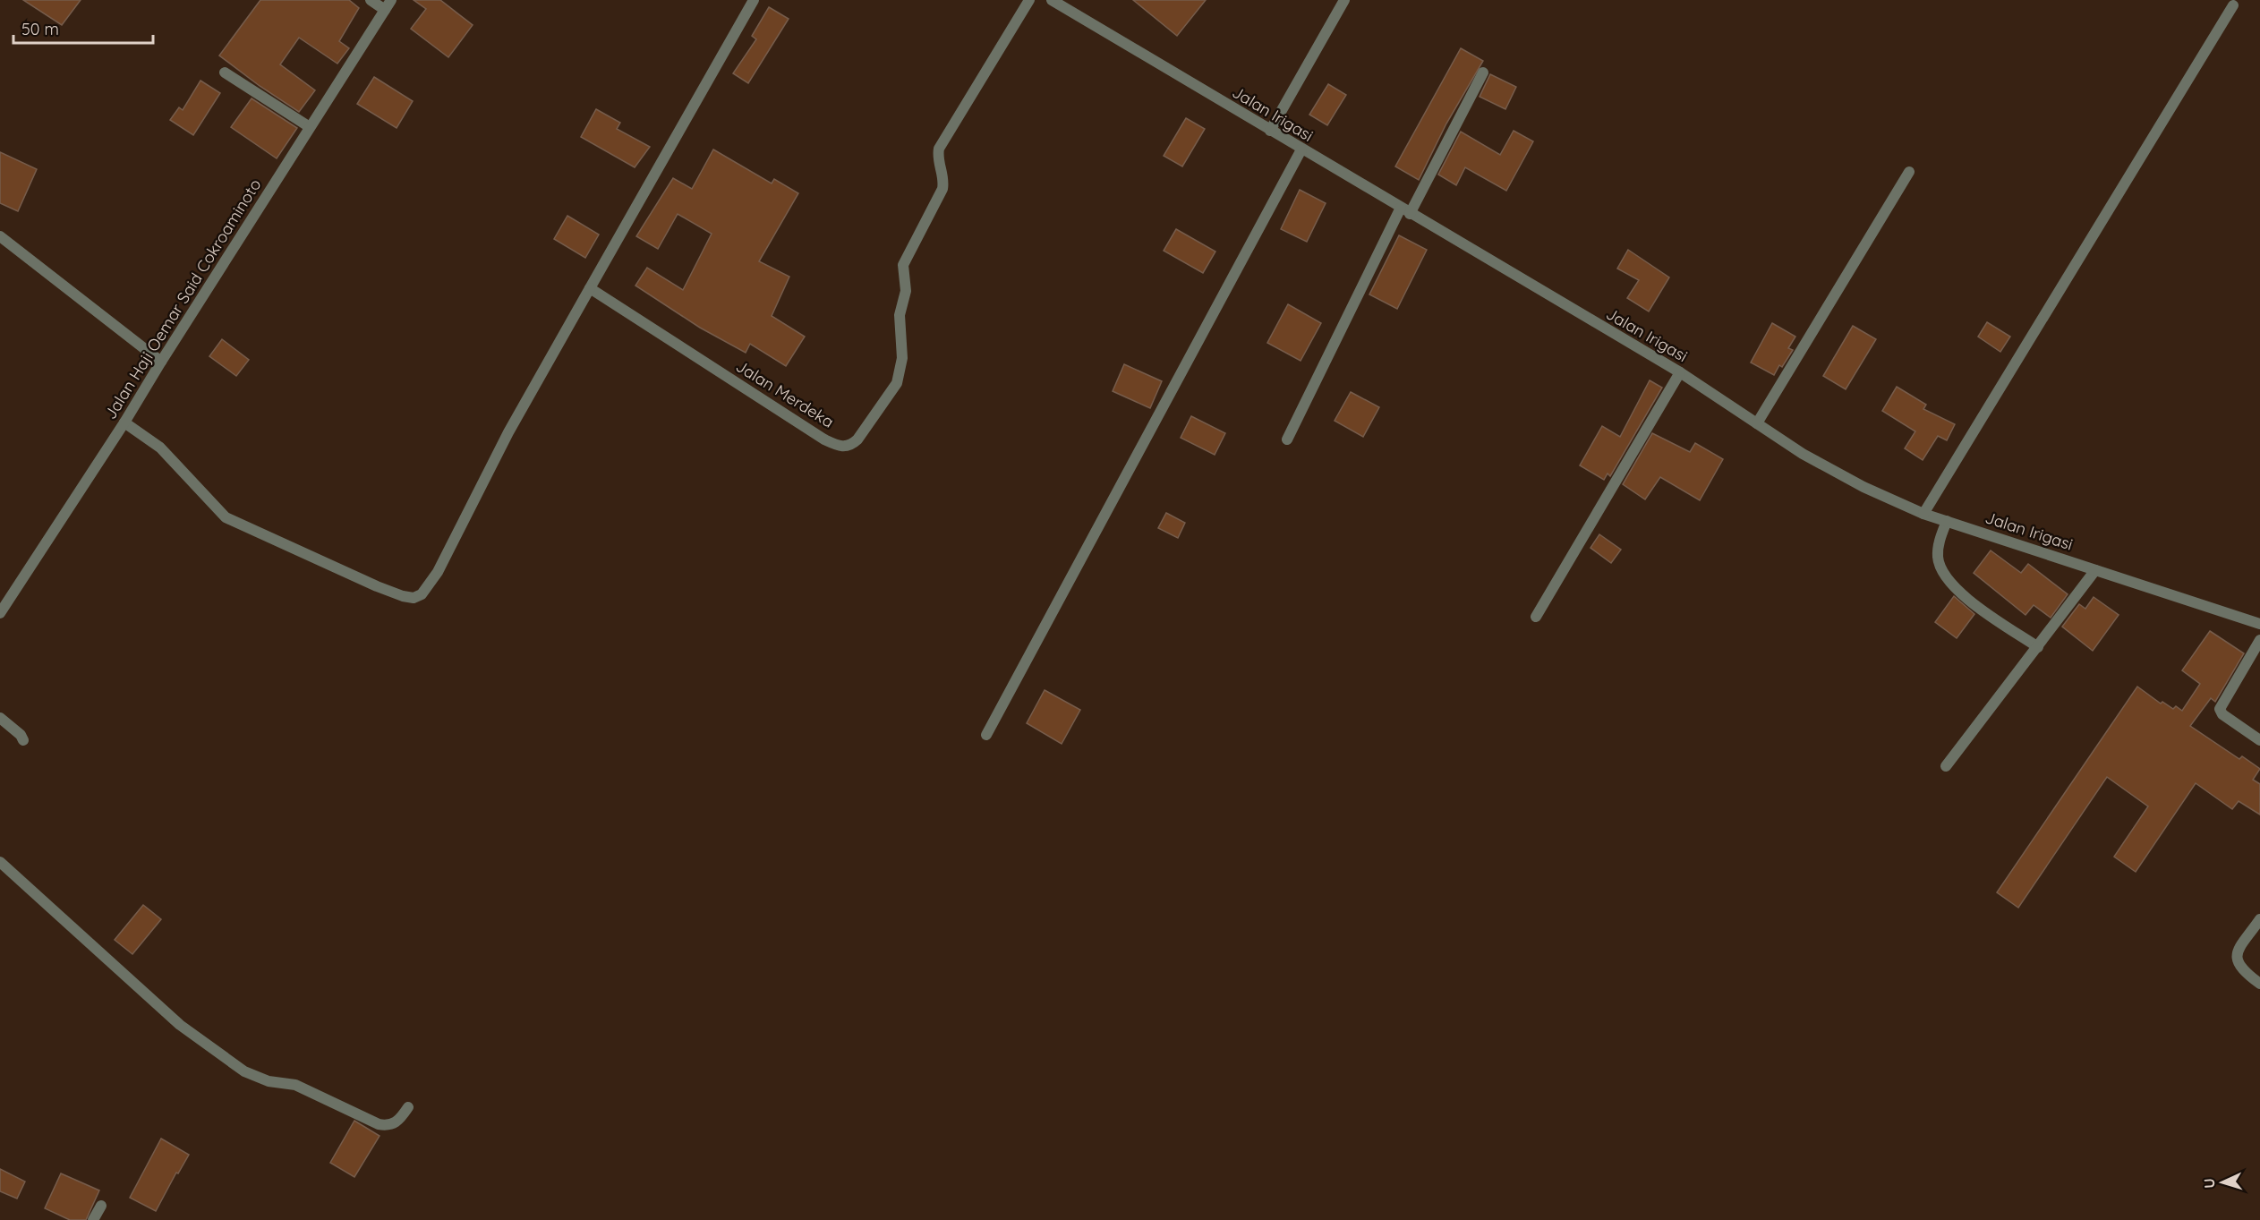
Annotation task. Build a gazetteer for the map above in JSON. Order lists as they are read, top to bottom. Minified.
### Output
{"streets":{"street":["Jalan Irigasi","Jalan Haji Oemar Said Cokroaminoto","Jalan Merdeka"]},"scale_bar":"50 m","north":"left"}
